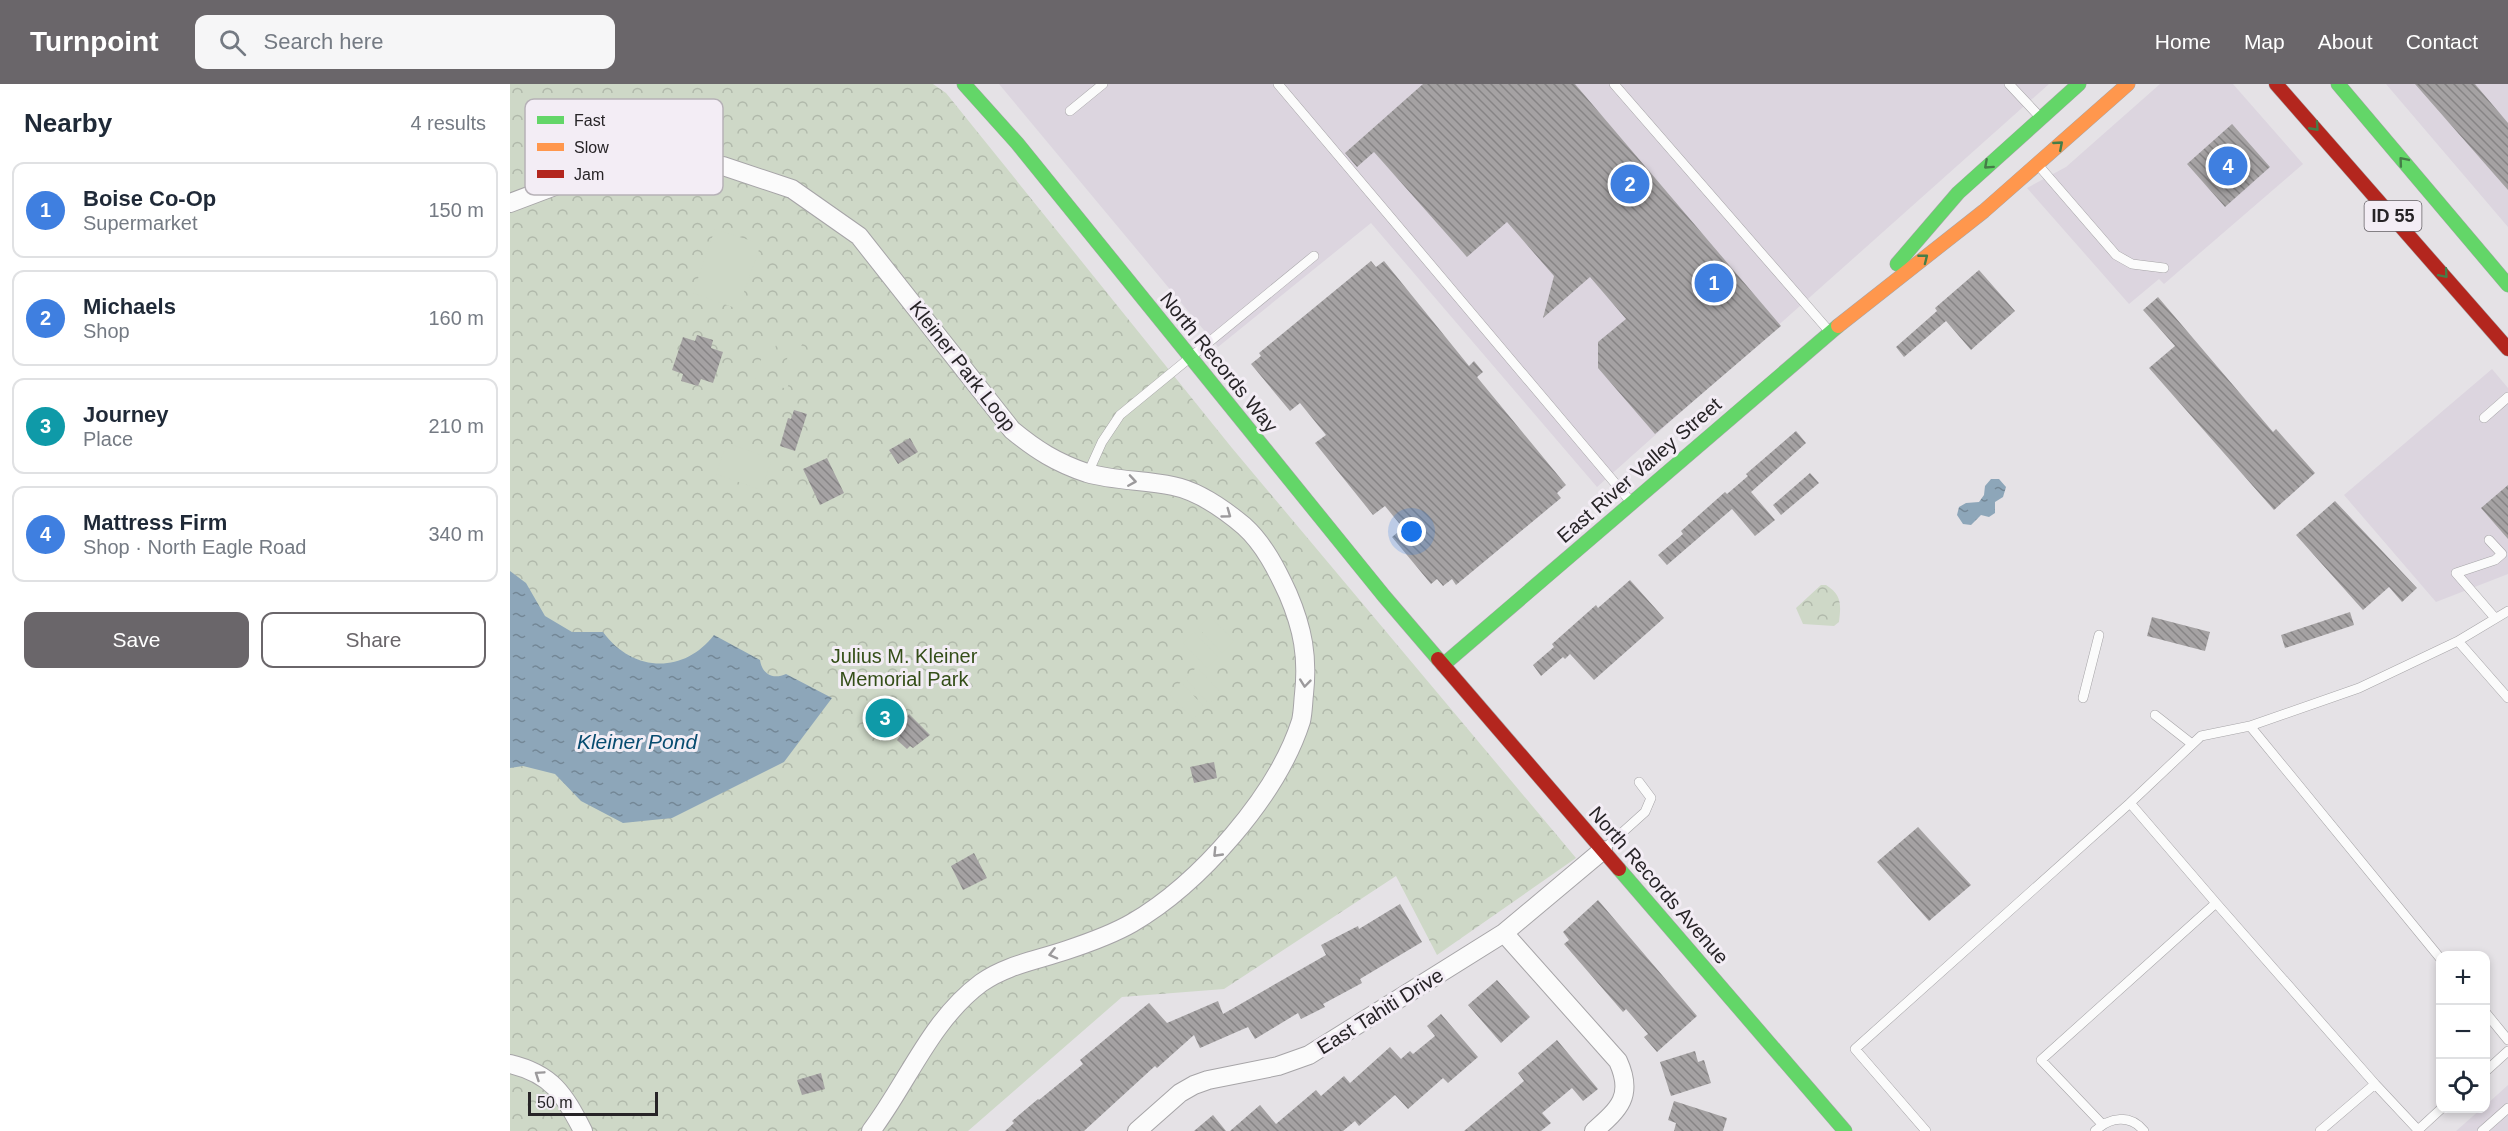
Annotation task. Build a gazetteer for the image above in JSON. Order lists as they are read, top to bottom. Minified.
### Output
{"streets":{"main road":["ID 55","North Records Way","East River Valley Street","North Records Avenue"],"street":["Kleiner Park Loop","East Tahiti Drive"]},"crossings":[["North Records Way","East River Valley Street"],["North Records Way","North Records Avenue"],["East River Valley Street","North Records Avenue"],["North Records Avenue","East Tahiti Drive"]],"water":["Kleiner Pond"],"parks":["Julius M. Kleiner Memorial Park"],"legend":["Fast","Slow","Jam"],"scale_bar":"50 m","page":{"header":"Turnpoint","search":"Search here","nav":["Home","Map","About","Contact"],"heading":["Nearby","4 results"],"pins":["4","2","1","3"],"list":[{"mark":"1","name":"Boise Co-Op","note":"Supermarket","value":"150 m"},{"mark":"2","name":"Michaels","note":"Shop","value":"160 m"},{"mark":"3","name":"Journey","note":"Place","value":"210 m"},{"mark":"4","name":"Mattress Firm","note":"Shop · North Eagle Road","value":"340 m"}],"buttons":["Save","Share"],"map_buttons":["+","−"],"scale":"50 m"}}
